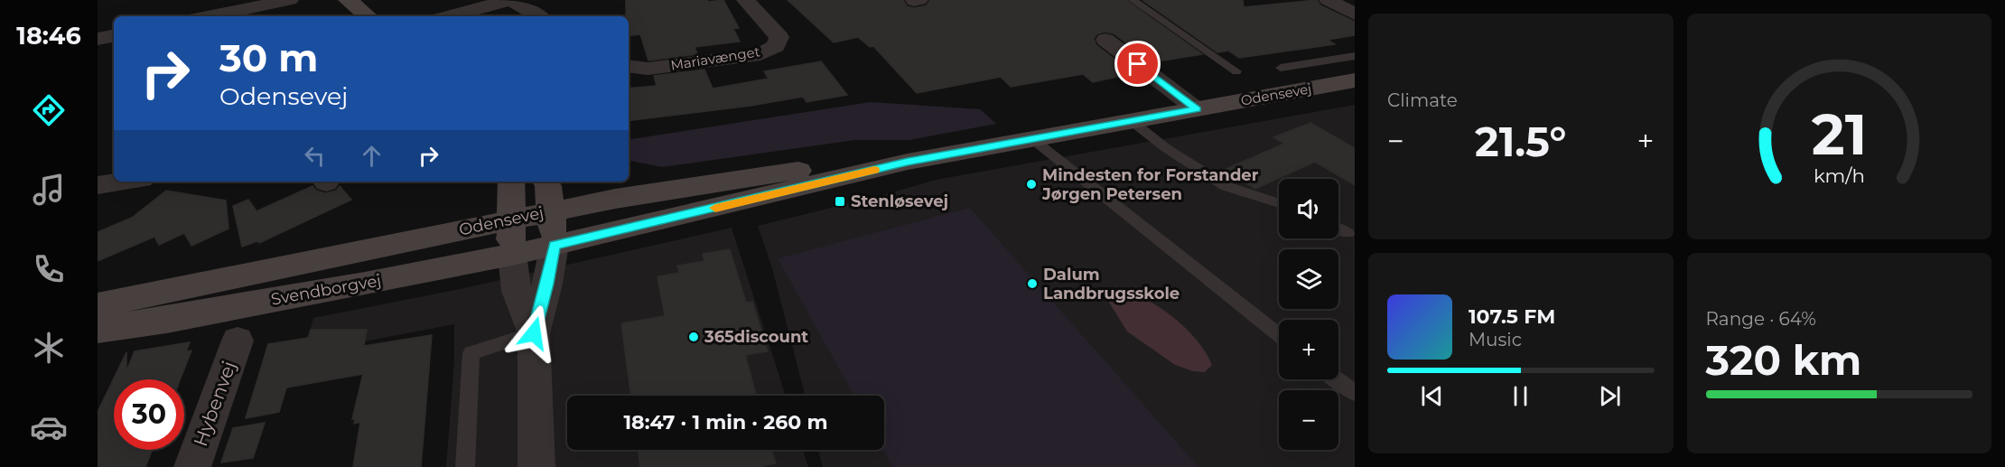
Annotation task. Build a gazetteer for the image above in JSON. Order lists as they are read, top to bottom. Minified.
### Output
{"streets":{"main road":["Odensevej","Svendborgvej"],"street":["Mariavænget","Hybenvej"]},"crossings":[["Odensevej","Svendborgvej"]],"places":{"other":["Mindesten for Forstander Jørgen Petersen","Dalum Landbrugsskole","365discount"],"transit":["Stenløsevej"]},"page":{"tabs":"18:46","tile":["Climate",["Range · 64%","320 km"]],"turn":["30 m","Odensevej"],"heat":["−","21.5°","+"],"map_buttons":["+","−"],"song":["107.5 FM","Music"],"limit":"30","trip":"18:47 · 1 min · 260 m","gauge":["21","km/h"]}}
